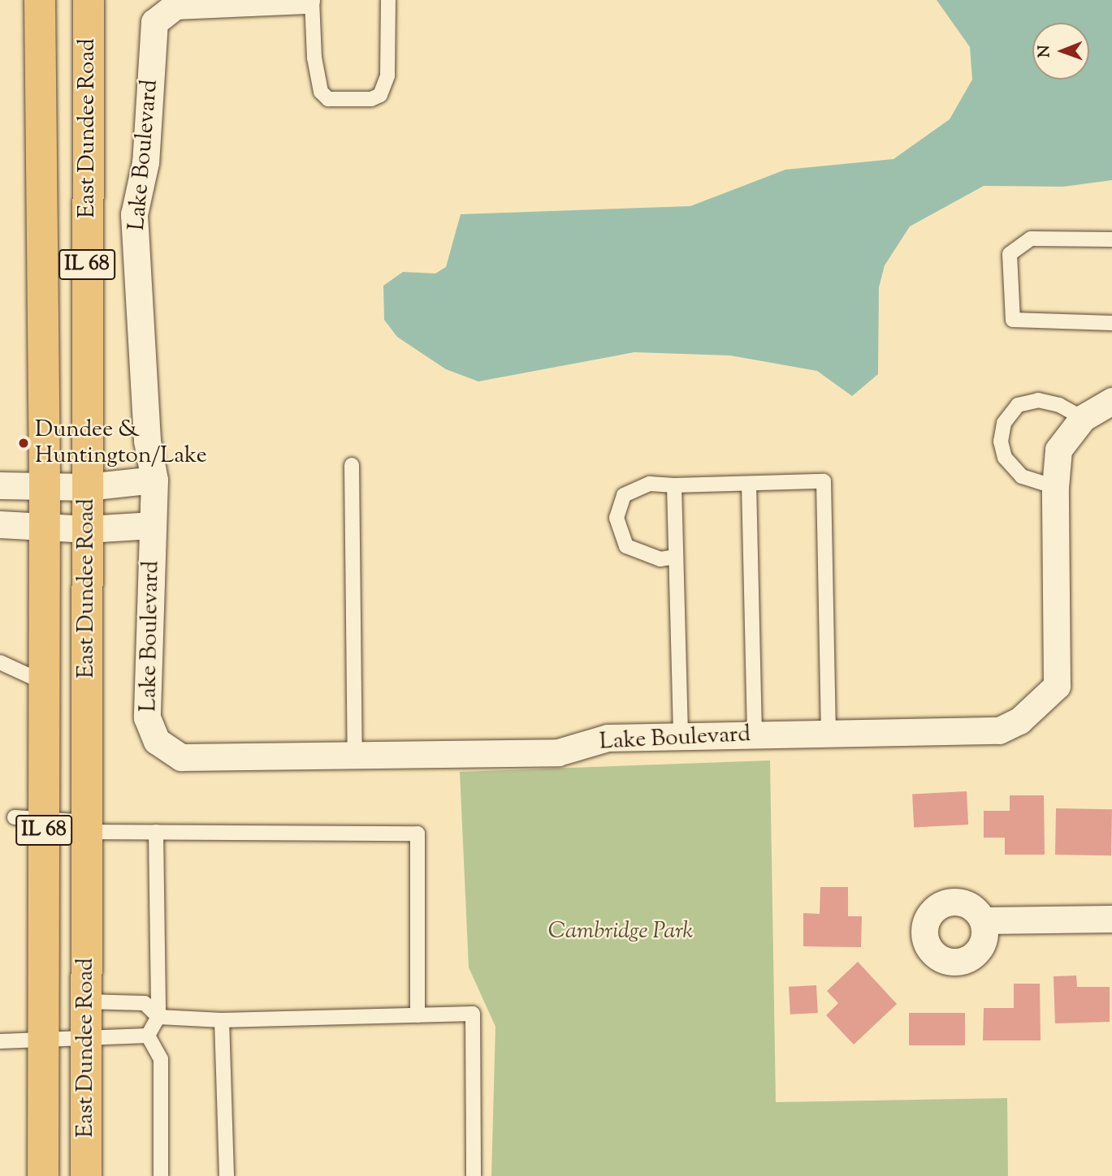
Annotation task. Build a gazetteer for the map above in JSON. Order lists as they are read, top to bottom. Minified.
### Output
{"streets":{"main road":["East Dundee Road","IL 68"],"street":["Lake Boulevard"]},"parks":["Cambridge Park"],"places":["Dundee & Huntington/Lake"],"north":"left"}
